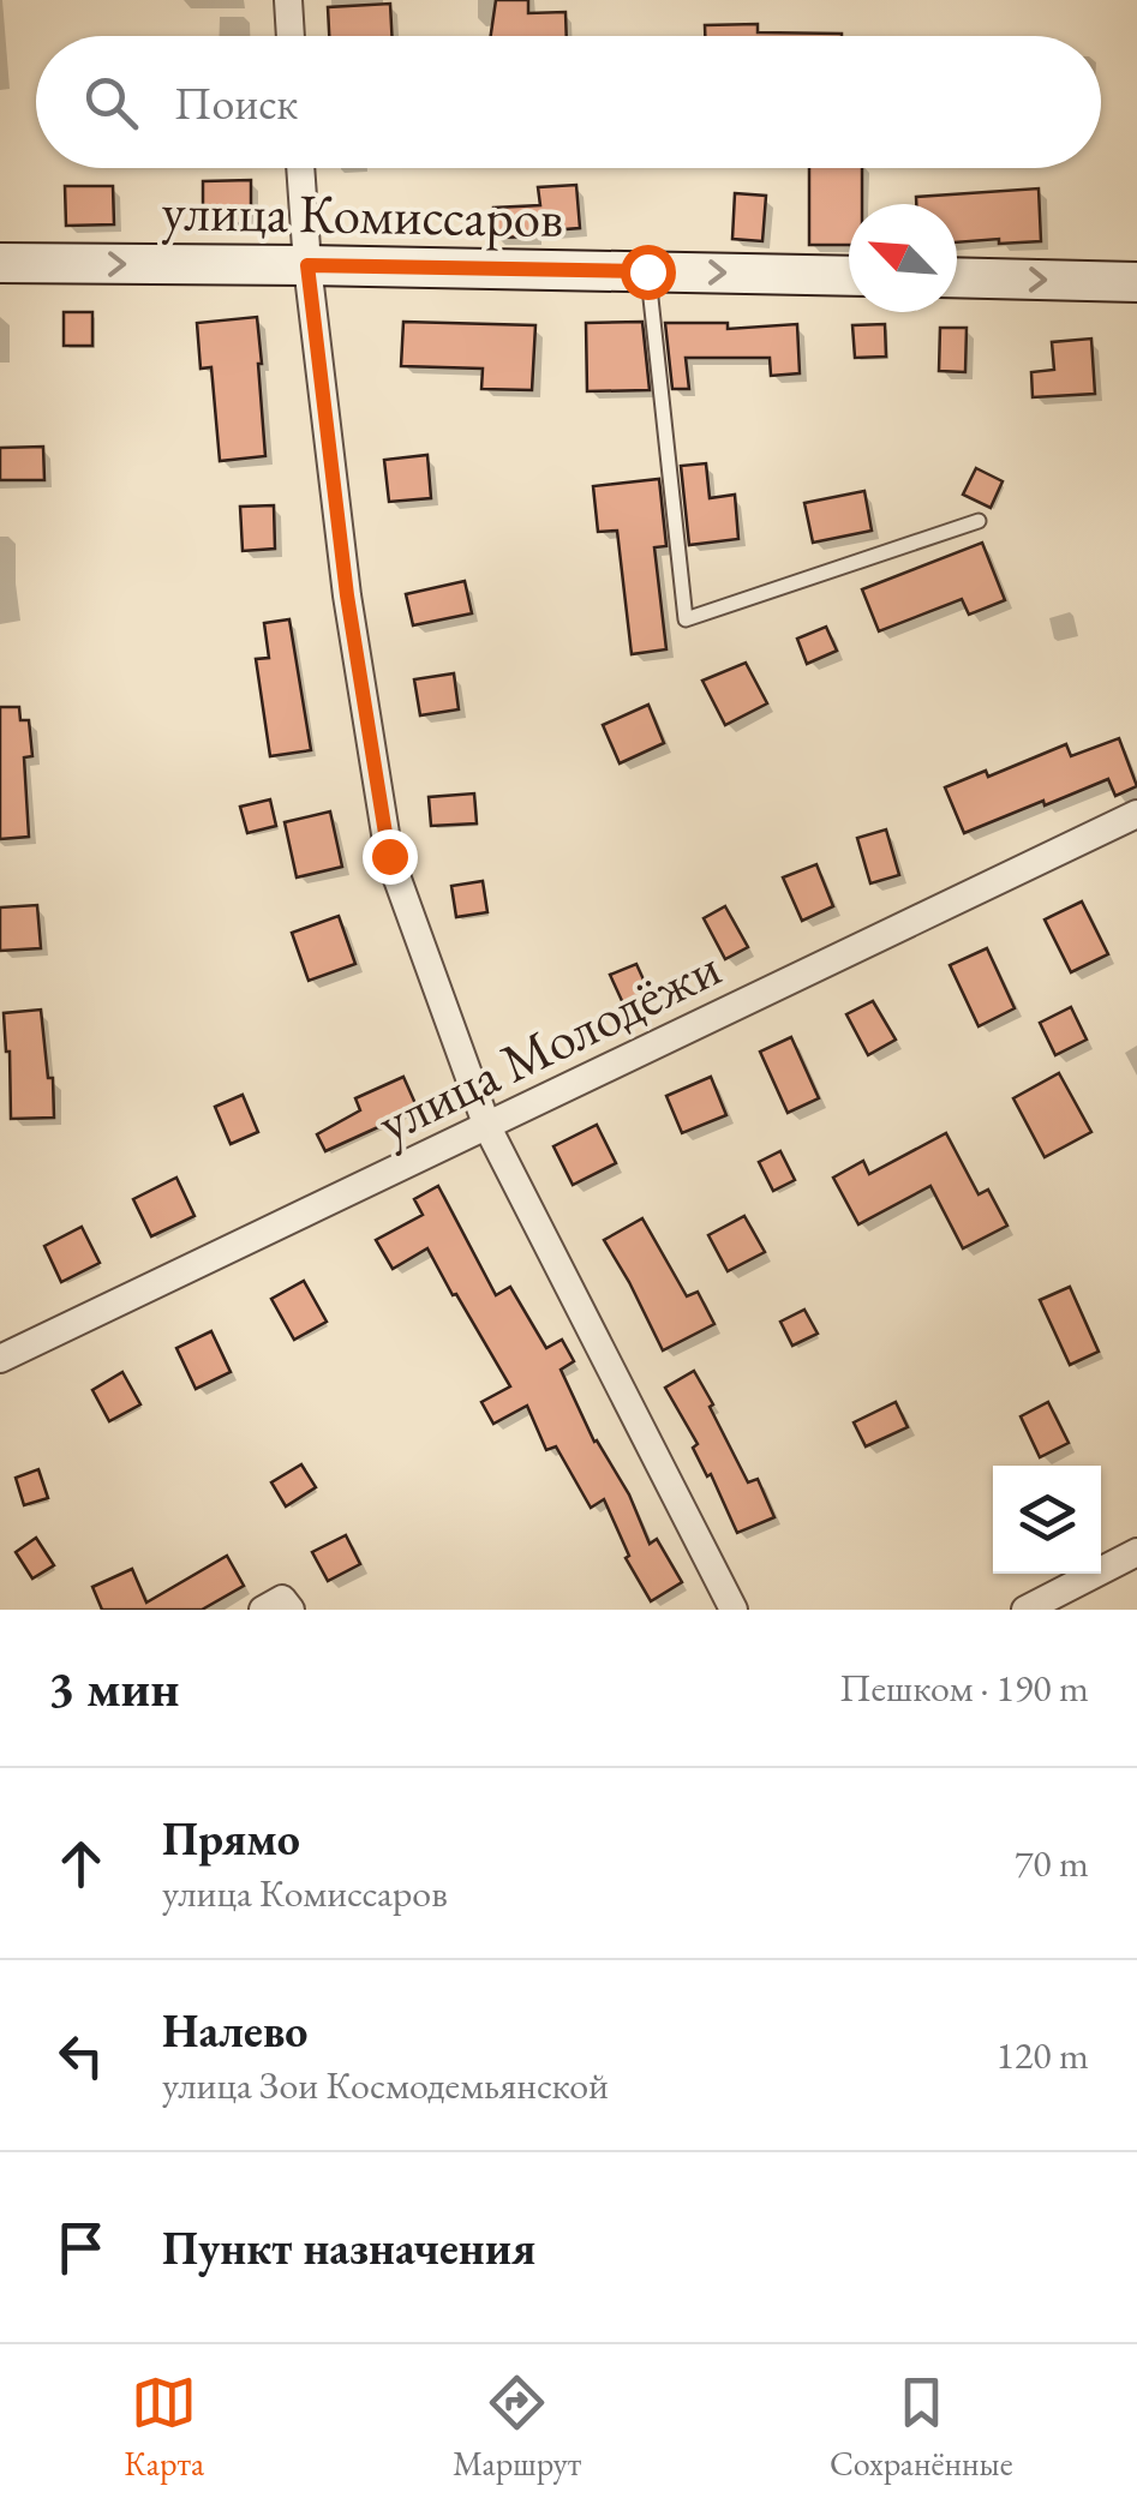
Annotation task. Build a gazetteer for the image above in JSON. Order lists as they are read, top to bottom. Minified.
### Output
{"streets":{"main road":["улица Комиссаров"],"street":["улица Молодёжи"]},"one_way":["улица Комиссаров"],"north":"top left","page":{"search":"Поиск","heading":["3 мин","Пешком · 190 m"],"list":[["Прямо","улица Комиссаров","70 m"],["Налево","улица Зои Космодемьянской","120 m"],"Пункт назначения"],"nav":["Карта","Маршрут","Сохранённые"]}}
